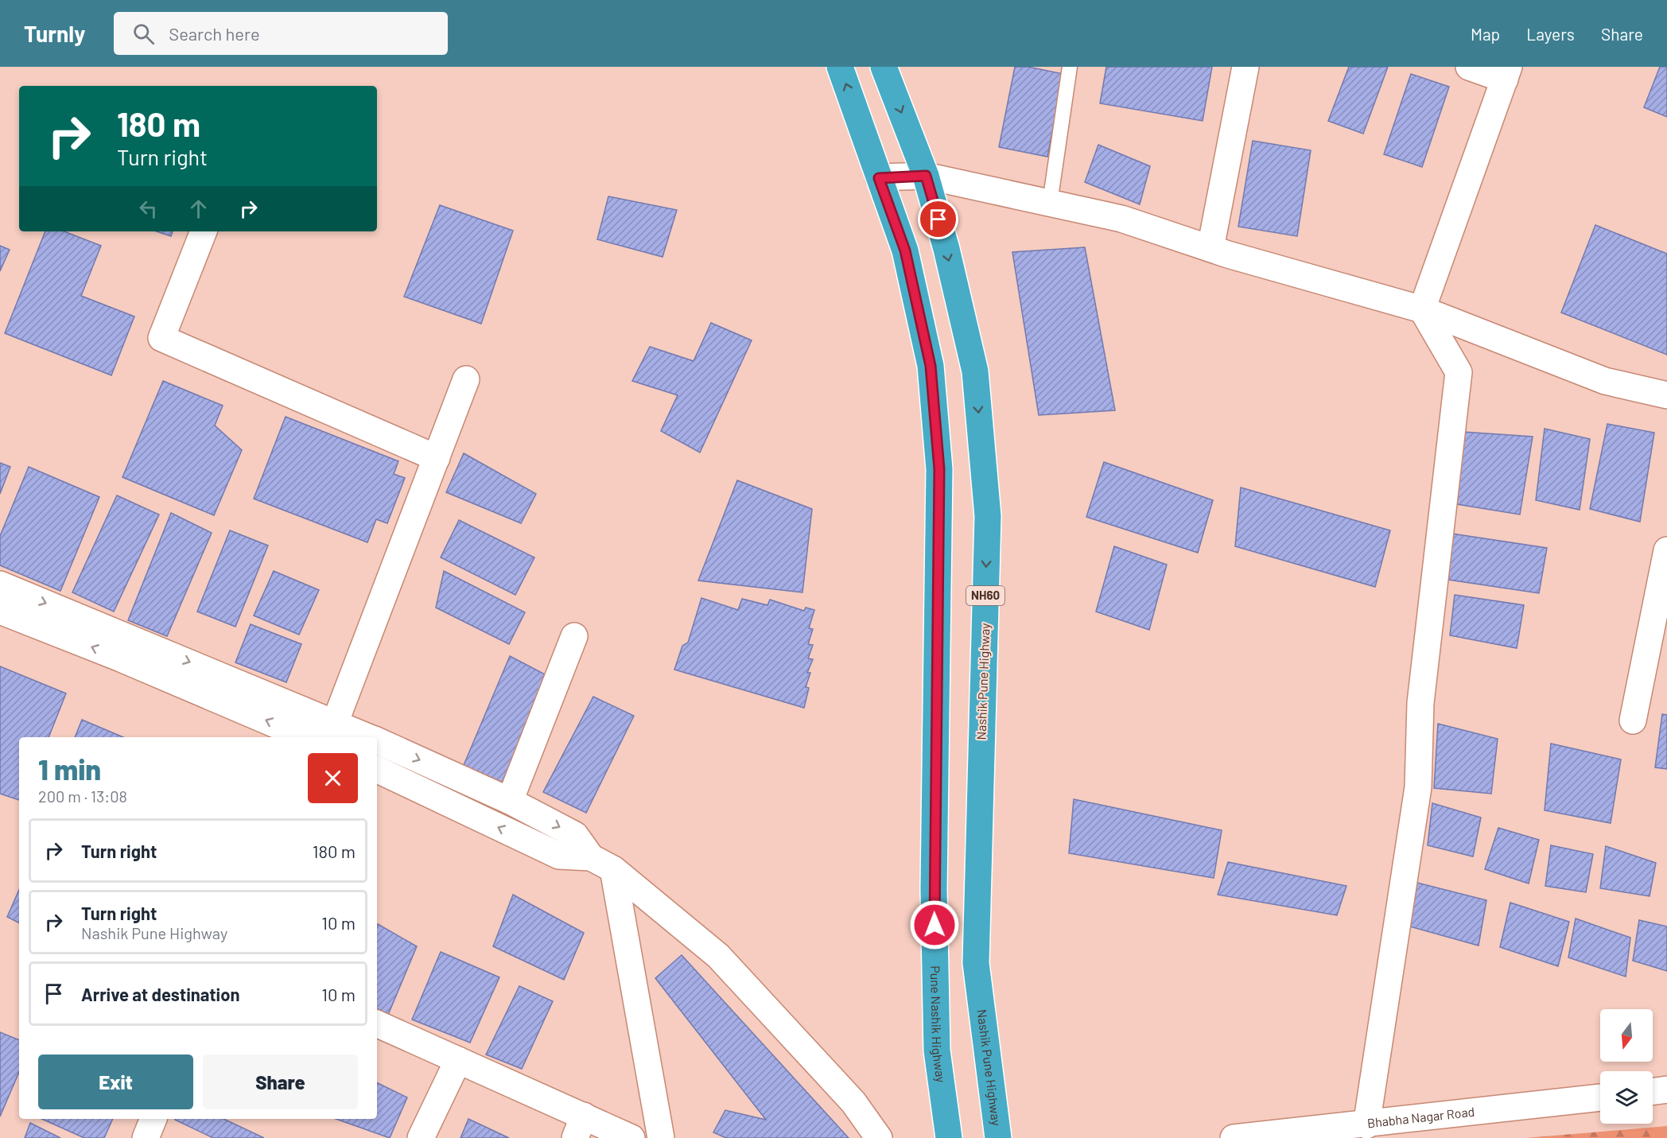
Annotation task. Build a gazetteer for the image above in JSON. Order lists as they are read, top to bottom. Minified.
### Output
{"streets":{"highway":["NH60","Nashik Pune Highway","Pune Nashik Highway"],"street":["Bhabha Nagar Road"]},"one_way":["Nashik Pune Highway"],"north":"bottom","page":{"header":"Turnly","search":"Search here","nav":["Map","Layers","Share"],"turn":["180 m","Turn right"],"heading":["1 min","200 m · 13:08"],"list":[{"name":"Turn right","value":"180 m"},{"name":"Turn right","note":"Nashik Pune Highway","value":"10 m"},{"name":"Arrive at destination","value":"10 m"}],"buttons":["Exit","Share"]}}
